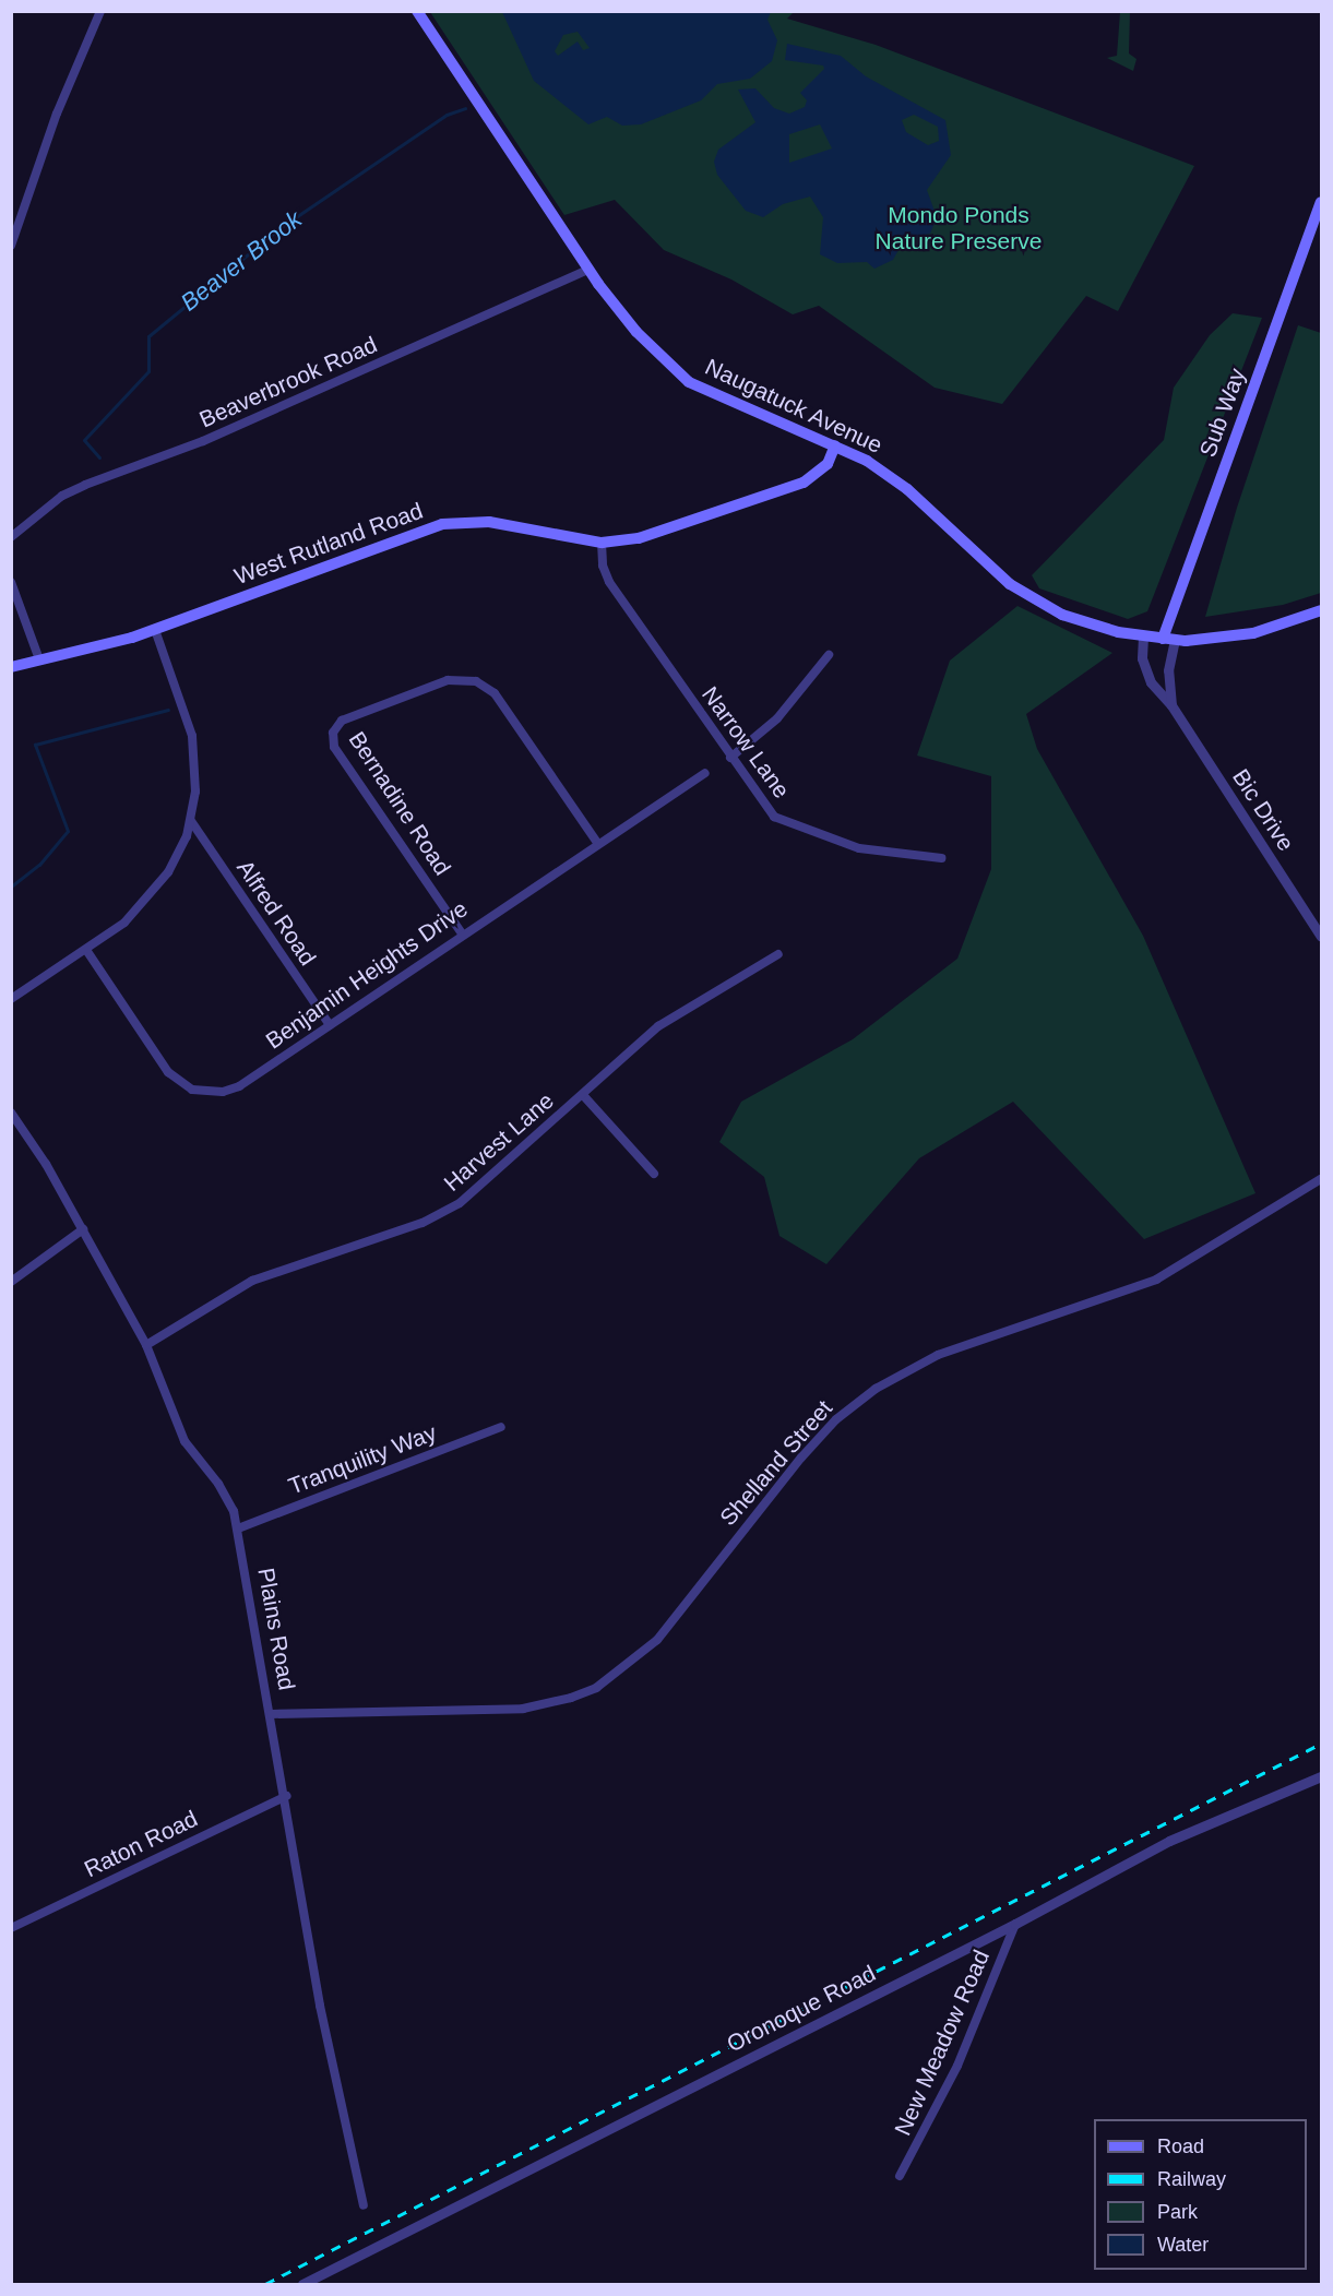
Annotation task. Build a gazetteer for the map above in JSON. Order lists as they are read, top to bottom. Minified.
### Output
{"streets":{"main road":["Naugatuck Avenue","Sub Way","West Rutland Road"],"street":["Beaverbrook Road","Narrow Lane","Bernadine Road","Bic Drive","Alfred Road","Benjamin Heights Drive","Harvest Lane","Tranquility Way","Shelland Street","Plains Road","Raton Road","Oronoque Road","New Meadow Road"]},"crossings":[["Beaverbrook Road","Naugatuck Avenue"],["Naugatuck Avenue","Sub Way"],["Naugatuck Avenue","West Rutland Road"],["Naugatuck Avenue","Bic Drive"],["Sub Way","Bic Drive"],["West Rutland Road","Narrow Lane"],["Bernadine Road","Benjamin Heights Drive"],["Alfred Road","Benjamin Heights Drive"],["Harvest Lane","Plains Road"],["Tranquility Way","Plains Road"],["Shelland Street","Plains Road"],["Plains Road","Raton Road"],["Oronoque Road","New Meadow Road"]],"water":["Beaver Brook"],"parks":["Mondo Ponds Nature Preserve"],"legend":["Road","Railway","Park","Water"]}
